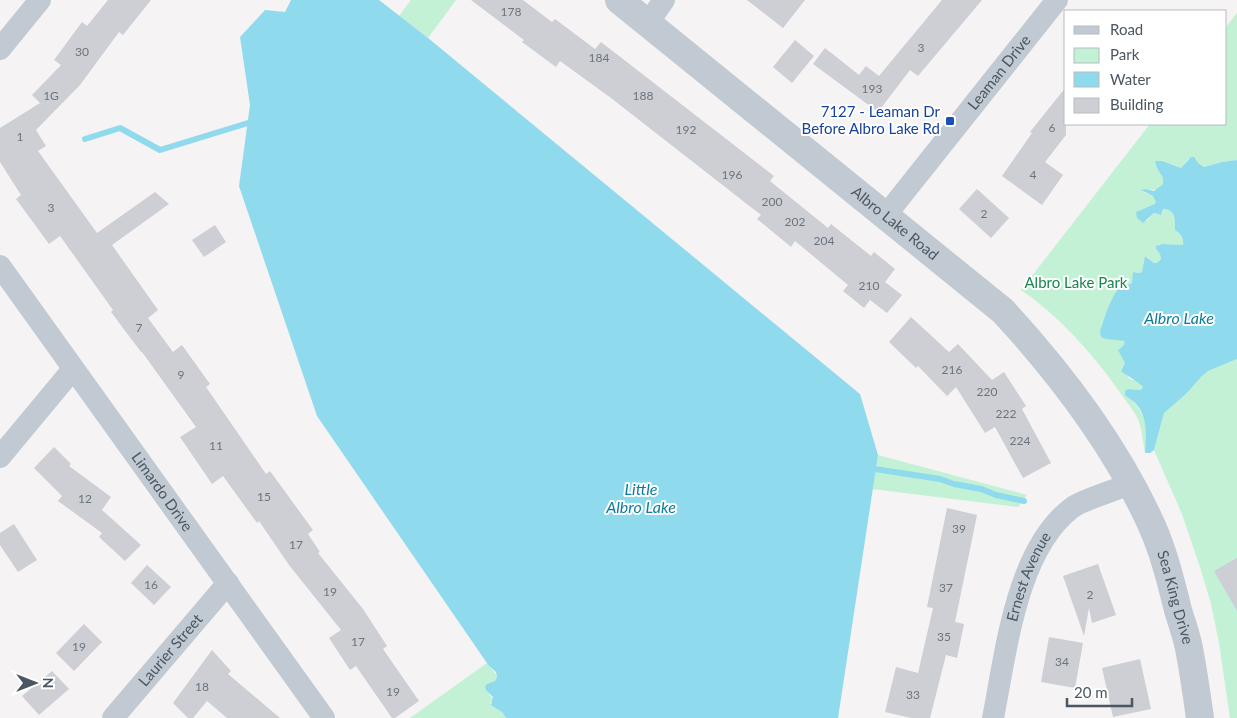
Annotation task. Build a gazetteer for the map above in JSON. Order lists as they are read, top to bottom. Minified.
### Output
{"streets":{"street":["Leaman Drive","Albro Lake Road","Limardo Drive","Ernest Avenue","Sea King Drive","Laurier Street"]},"crossings":[["Leaman Drive","Albro Lake Road"],["Albro Lake Road","Ernest Avenue"],["Albro Lake Road","Sea King Drive"],["Limardo Drive","Laurier Street"],["Ernest Avenue","Sea King Drive"]],"water":["Albro Lake","Little Albro Lake"],"parks":["Albro Lake Park"],"places":{"transit":["7127 - Leaman Dr Before Albro Lake Rd"]},"house_numbers":["178","3","30","184","193","1G","188","6","192","1","196","4","200","3","2","202","204","210","7","216","9","220","222","224","11","15","12","39","17","16","37","19","2","35","17","19","34","18","19","33"],"legend":["Road","Park","Water","Building"],"scale_bar":"20 m","north":"right"}
